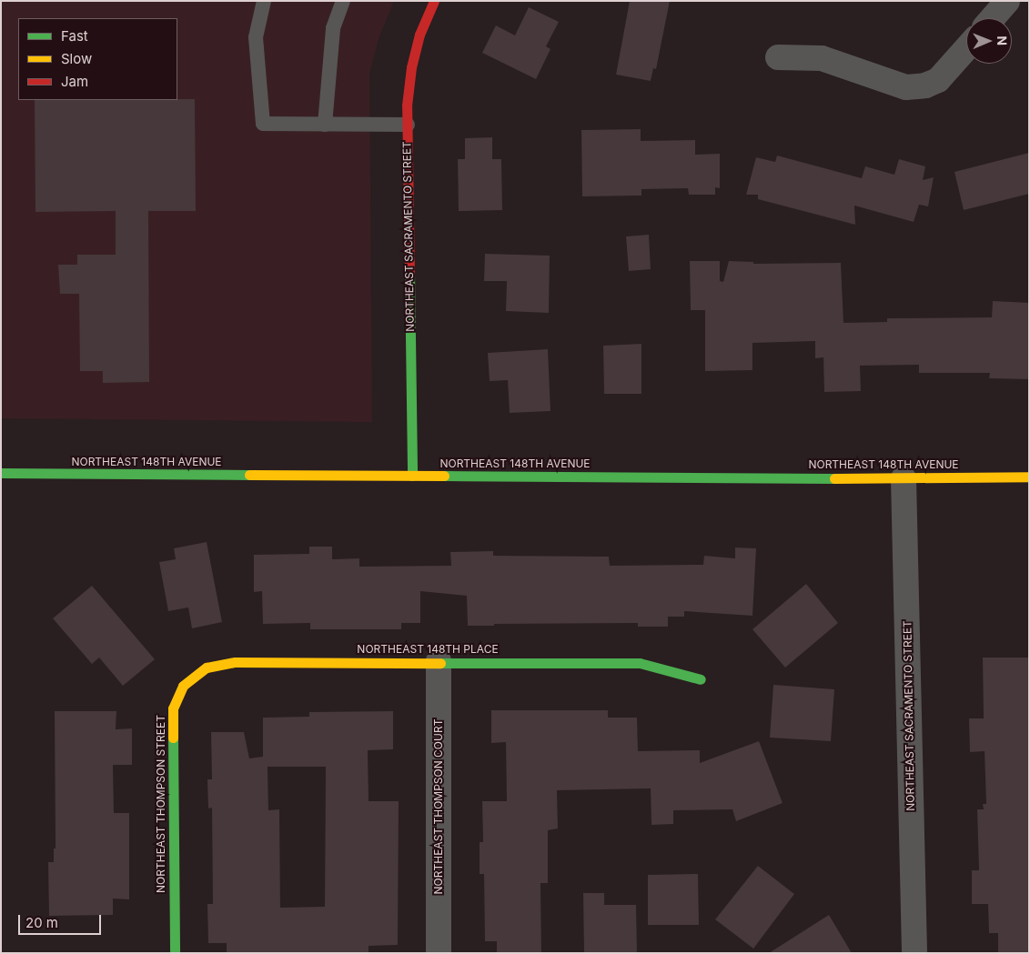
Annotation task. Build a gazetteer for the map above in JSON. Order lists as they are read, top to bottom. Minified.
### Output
{"streets":{"street":["NORTHEAST SACRAMENTO STREET","NORTHEAST 148TH AVENUE","NORTHEAST 148TH PLACE","NORTHEAST THOMPSON STREET","NORTHEAST THOMPSON COURT"]},"crossings":[["NORTHEAST SACRAMENTO STREET","NORTHEAST 148TH AVENUE"],["NORTHEAST 148TH PLACE","NORTHEAST THOMPSON STREET"],["NORTHEAST 148TH PLACE","NORTHEAST THOMPSON COURT"]],"legend":["Fast","Slow","Jam"],"scale_bar":"20 m","north":"right"}
